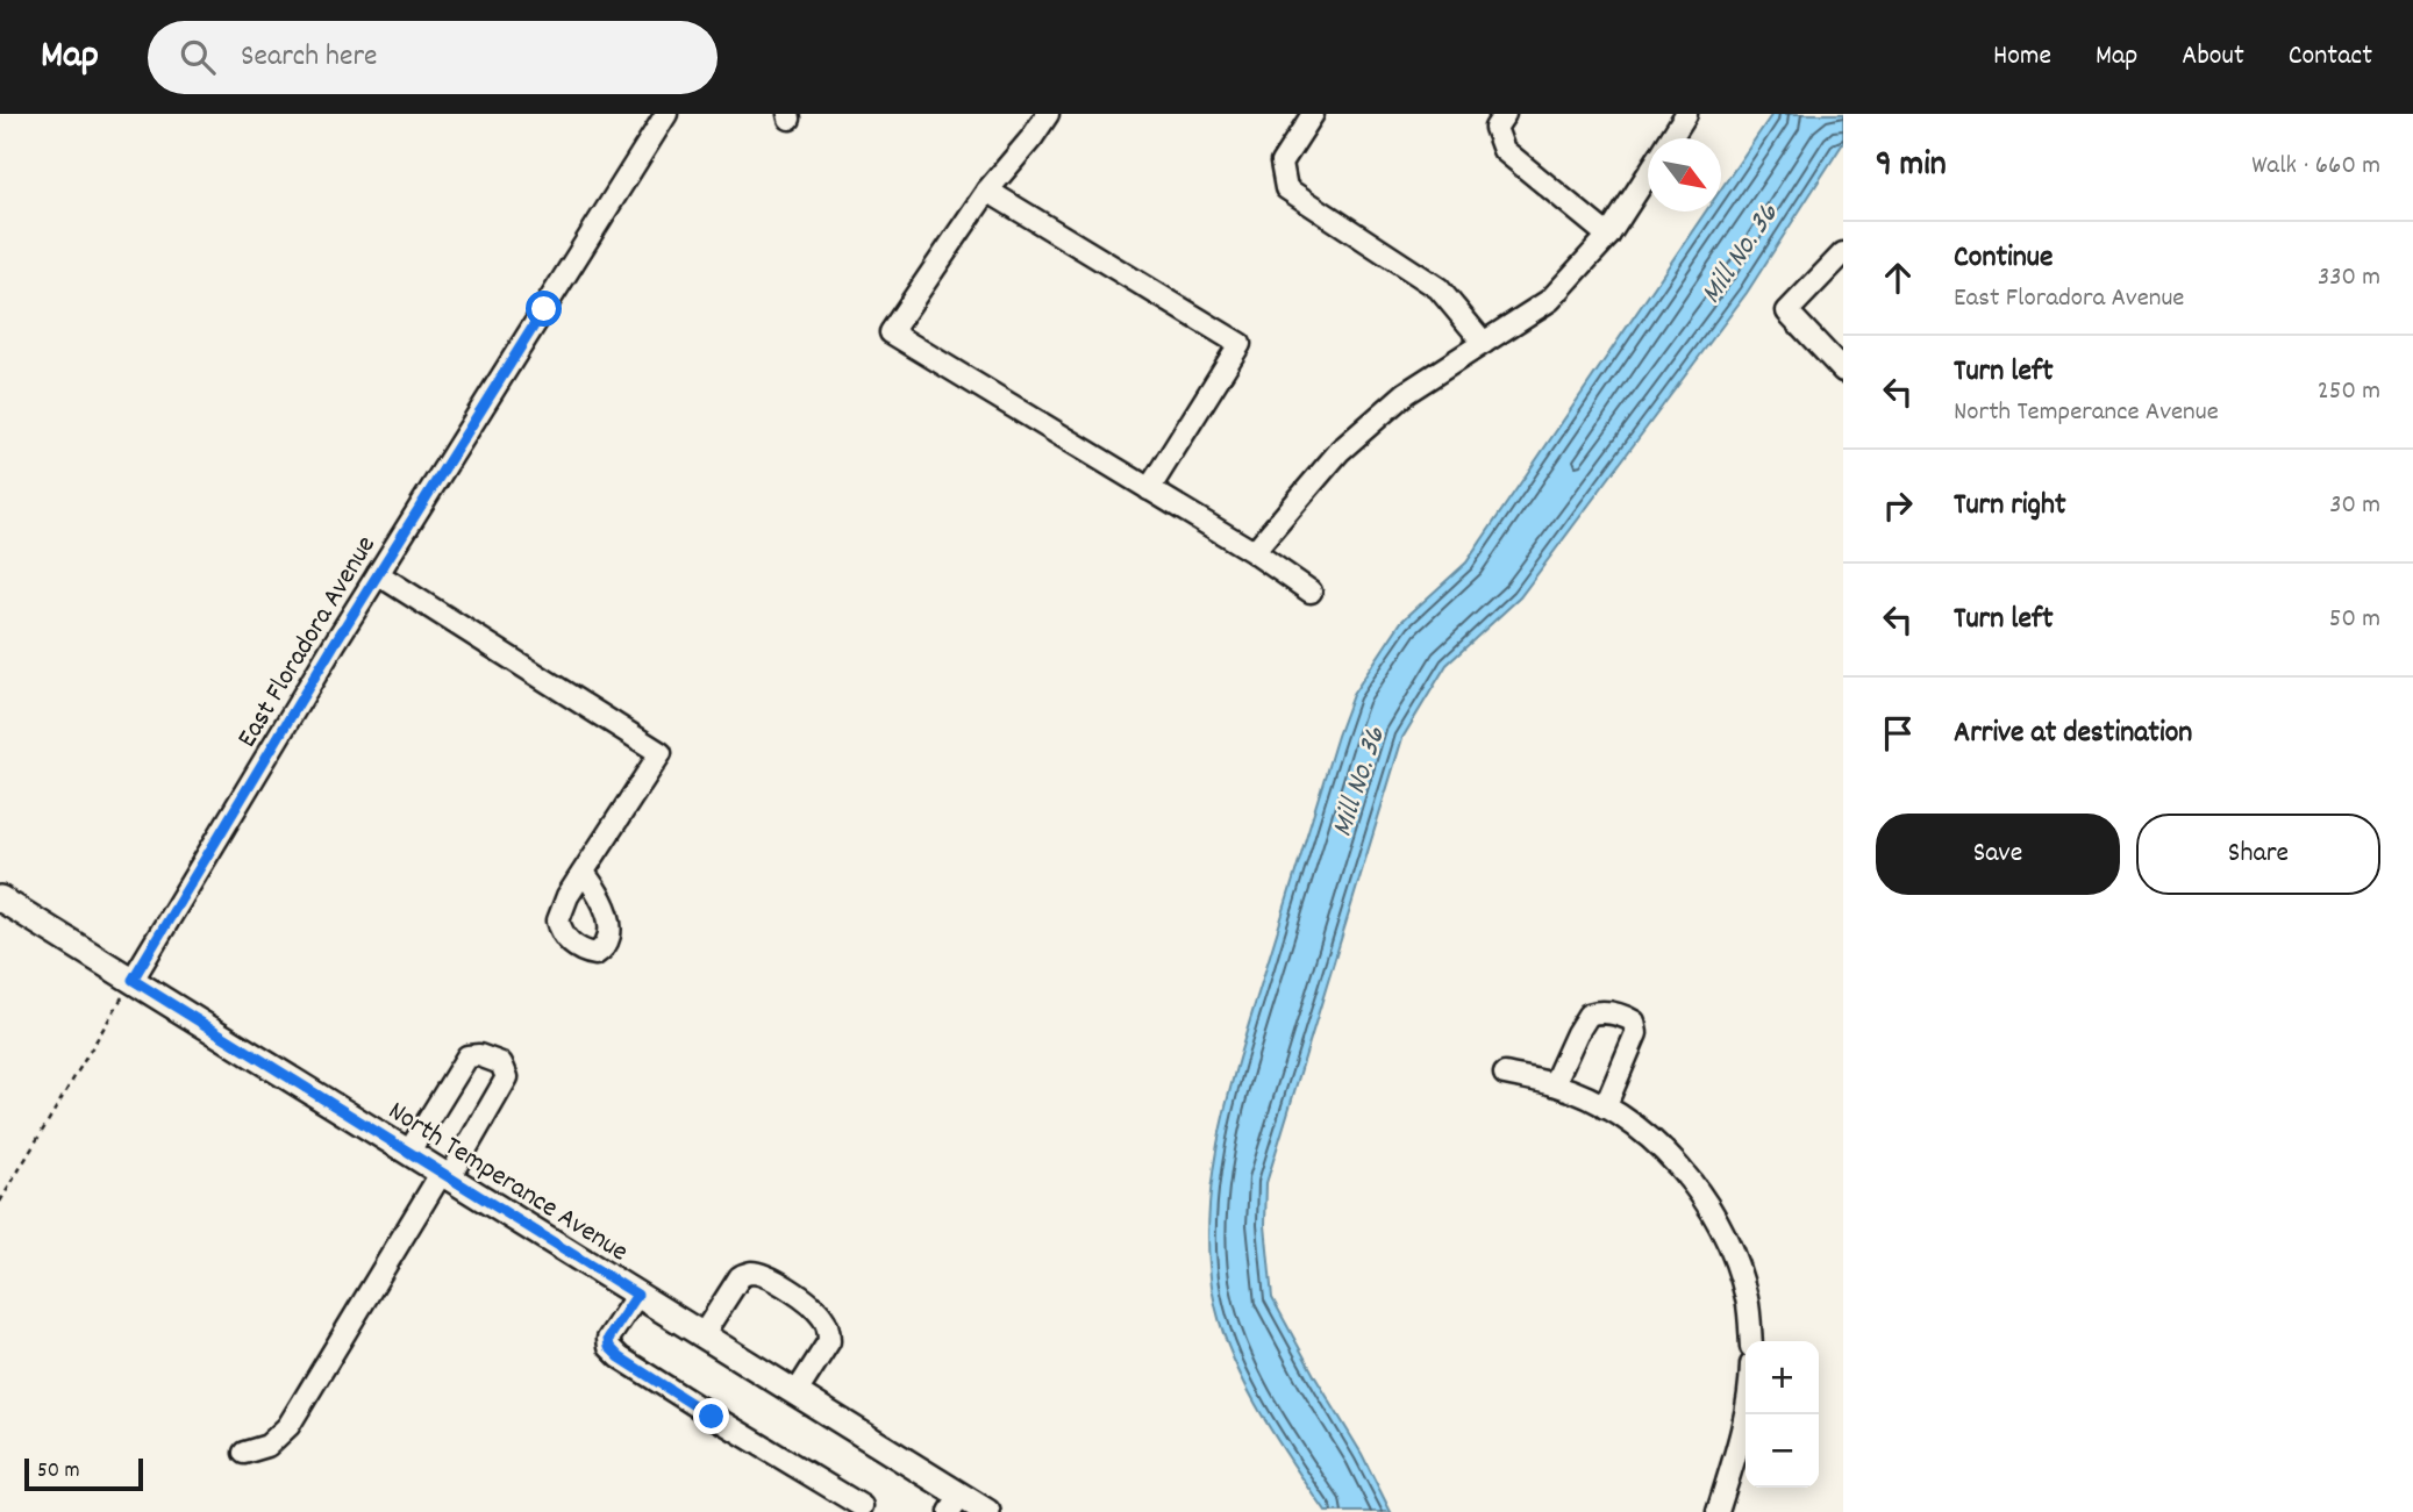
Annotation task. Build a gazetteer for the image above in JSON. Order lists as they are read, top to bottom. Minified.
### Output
{"streets":{"main road":["North Temperance Avenue"],"street":["East Floradora Avenue"]},"crossings":[["East Floradora Avenue","North Temperance Avenue"]],"water":["Mill No. 36"],"scale_bar":"50 m","north":"bottom right","page":{"header":"Map","search":"Search here","nav":["Home","Map","About","Contact"],"heading":["9 min","Walk · 660 m"],"list":[["Continue","East Floradora Avenue","330 m"],["Turn left","North Temperance Avenue","250 m"],["Turn right","30 m"],["Turn left","50 m"],"Arrive at destination"],"buttons":["Save","Share"],"map_buttons":["+","−"],"scale":"50 m"}}
